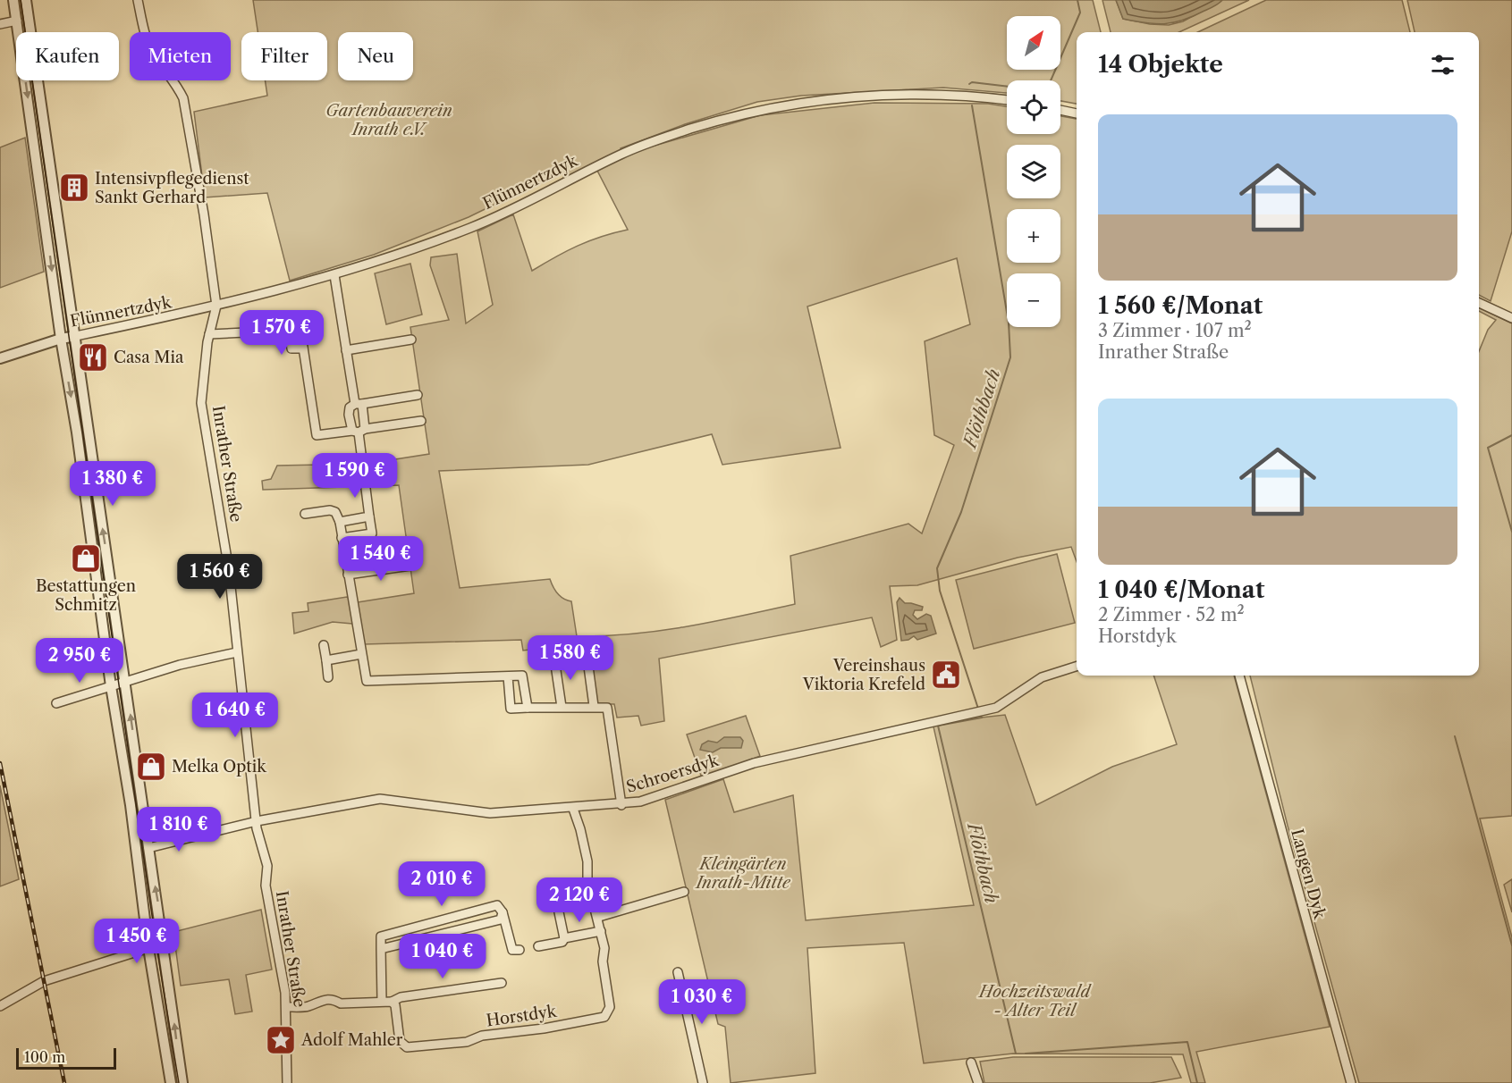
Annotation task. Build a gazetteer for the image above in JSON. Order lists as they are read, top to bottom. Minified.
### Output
{"streets":{"street":["Flünnertzdyk","Inrather Straße","Schroersdyk","Langen Dyk","Horstdyk"]},"crossings":[["Flünnertzdyk","Inrather Straße"],["Inrather Straße","Schroersdyk"],["Schroersdyk","Horstdyk"]],"water":["Flöthbach"],"parks":["Gartenbauverein Inrath e.V.","Kleingärten Inrath-Mitte","Hochzeitswald - Alter Teil"],"places":{"building":["Intensivpflegedienst Sankt Gerhard"],"restaurant":["Casa Mia"],"shop":["Bestattungen Schmitz","Melka Optik"],"public building":["Vereinshaus Viktoria Krefeld"],"place":["Adolf Mahler"]},"scale_bar":"100 m","north":"top right","page":{"map_buttons":["+","−"],"chip":["Kaufen","Mieten","Filter","Neu"],"heading":"14 Objekte","list":[{"name":"1 560 €/Monat","note":"3 Zimmer · 107 m² · Inrather Straße"},{"name":"1 040 €/Monat","note":"2 Zimmer · 52 m² · Horstdyk"}],"price":["1 570 €","1 590 €","1 380 €","1 540 €","1 560 €","1 580 €","2 950 €","1 640 €","1 810 €","2 010 €","2 120 €","1 450 €","1 040 €","1 030 €"],"scale":"100 m"}}
